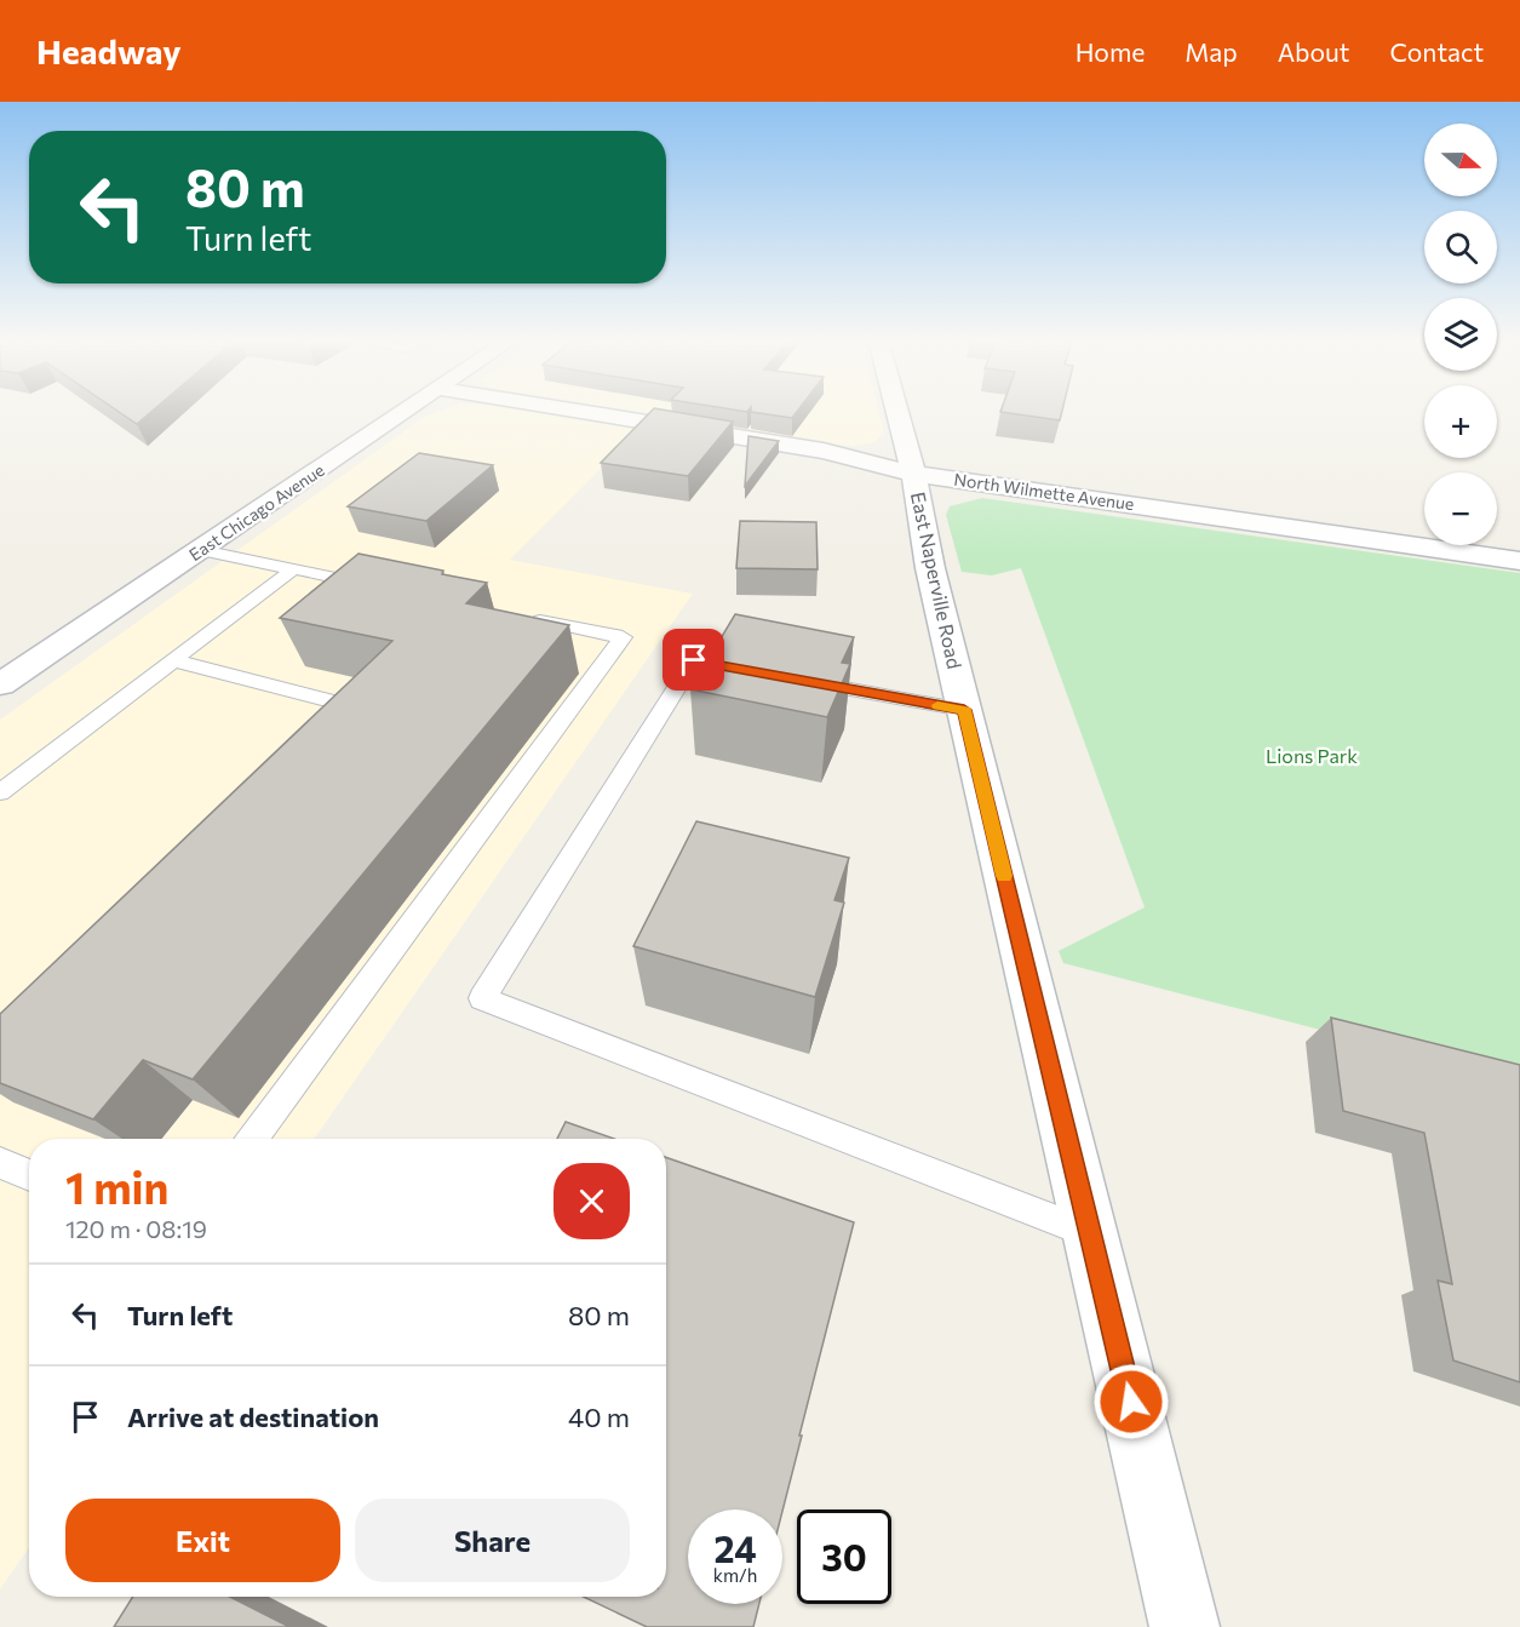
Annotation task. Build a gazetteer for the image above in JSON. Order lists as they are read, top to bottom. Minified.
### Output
{"streets":{"street":["North Wilmette Avenue","East Chicago Avenue","East Naperville Road"]},"crossings":[["North Wilmette Avenue","East Naperville Road"]],"parks":["Lions Park"],"north":"right","page":{"header":"Headway","nav":["Home","Map","About","Contact"],"map_buttons":["+","−"],"turn":["80 m","Turn left"],"heading":["1 min","120 m · 08:19"],"list":[{"name":"Turn left","value":"80 m"},{"name":"Arrive at destination","value":"40 m"}],"buttons":["Exit","Share"],"speed":"24 km/h","limit":"30"}}
